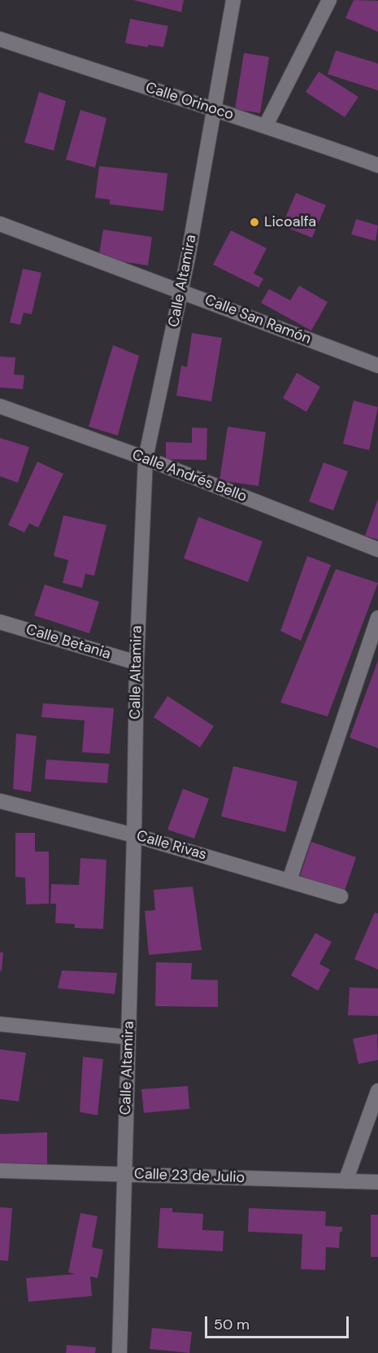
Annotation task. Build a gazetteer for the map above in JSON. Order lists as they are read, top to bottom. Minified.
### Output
{"streets":{"street":["Calle Orinoco","Calle Altamira","Calle San Ramón","Calle Andrés Bello","Calle Betania","Calle Rivas","Calle 23 de Julio"]},"crossings":[["Calle Orinoco","Calle Altamira"],["Calle Altamira","Calle San Ramón"],["Calle Altamira","Calle Andrés Bello"],["Calle Altamira","Calle Betania"],["Calle Altamira","Calle Rivas"],["Calle Altamira","Calle 23 de Julio"]],"places":["Licoalfa"],"scale_bar":"50 m"}
